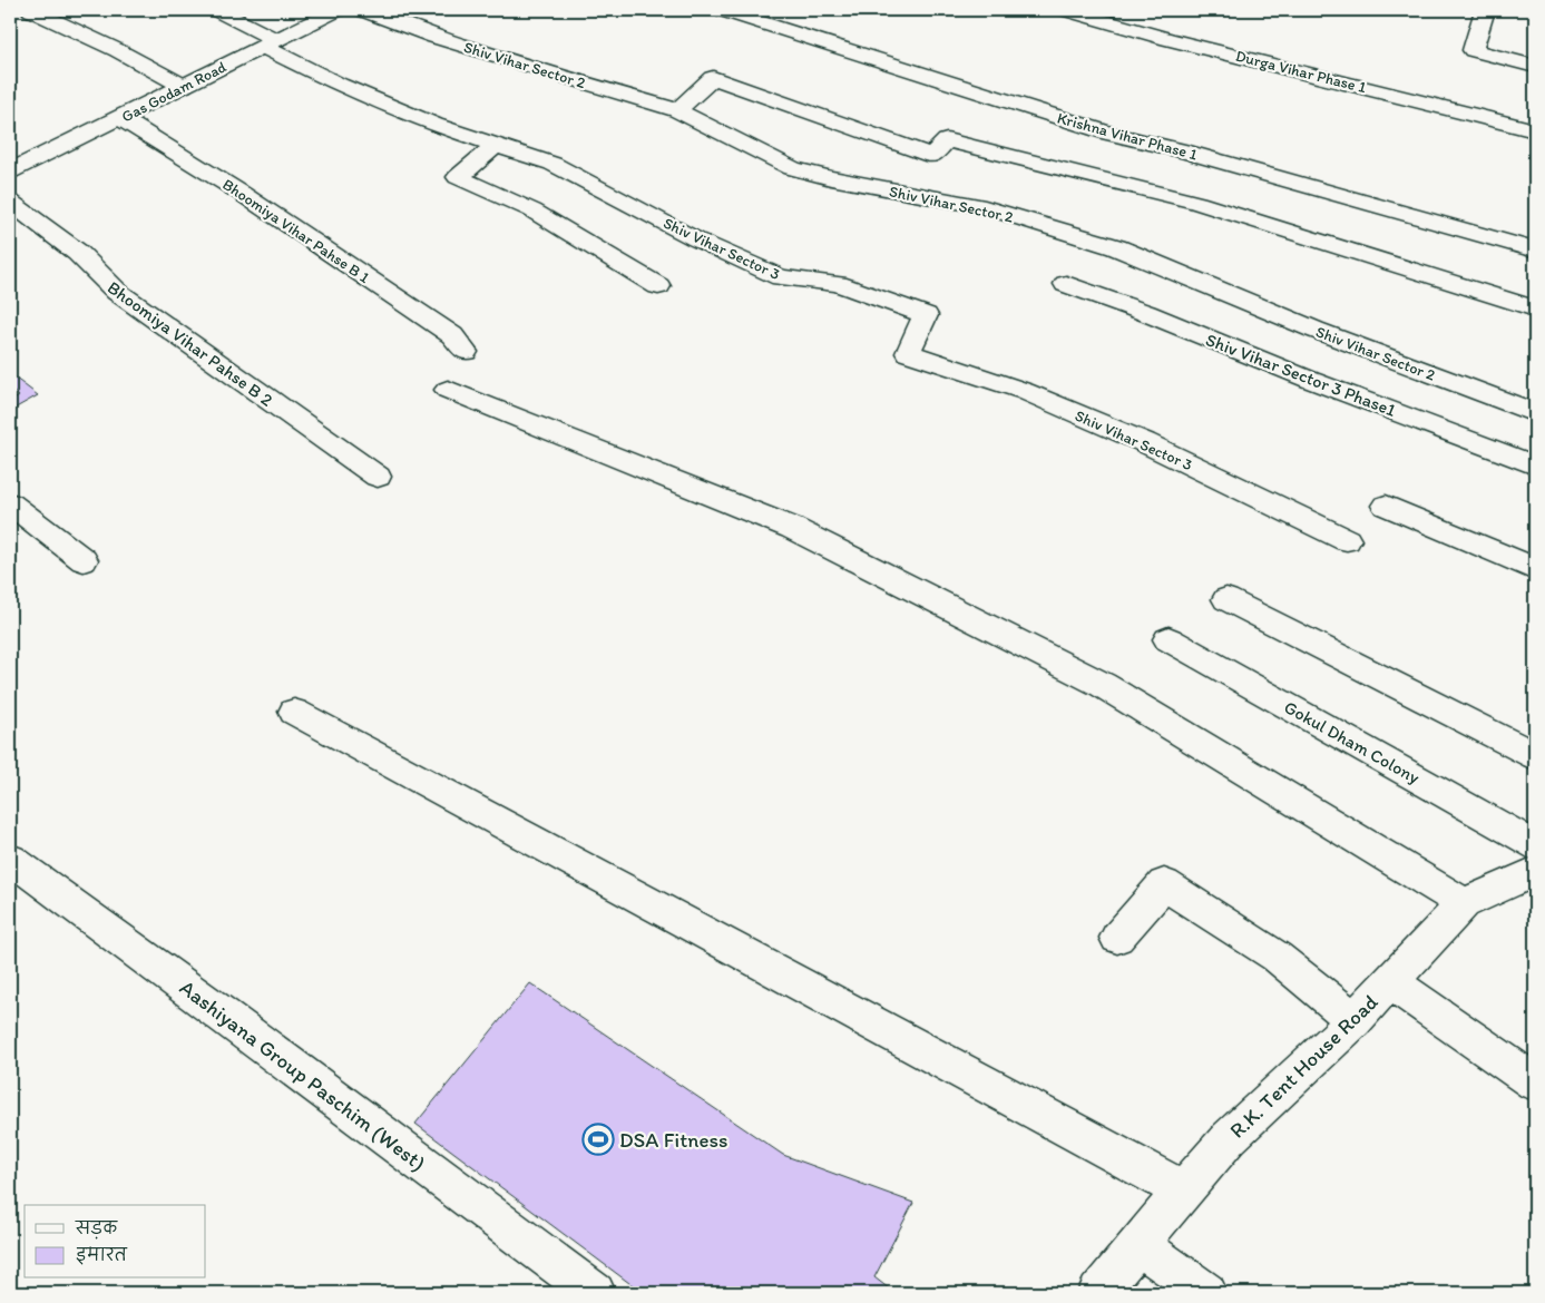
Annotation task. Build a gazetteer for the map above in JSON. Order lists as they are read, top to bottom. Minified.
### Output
{"streets":{"street":["Shiv Vihar Sector 2","Durga Vihar Phase 1","Gas Godam Road","Krishna Vihar Phase 1","Bhoomiya Vihar Pahse B 1","Shiv Vihar Sector 3","Bhoomiya Vihar Pahse B 2","Shiv Vihar Sector 3 Phase1","Gokul Dham Colony","R.K. Tent House Road","Aashiyana Group Paschim (West)"]},"crossings":[["Gas Godam Road","Bhoomiya Vihar Pahse B 1"],["Gas Godam Road","Shiv Vihar Sector 3"]],"places":{"sports":["DSA Fitness"]},"legend":["सड़क","इमारत"]}
